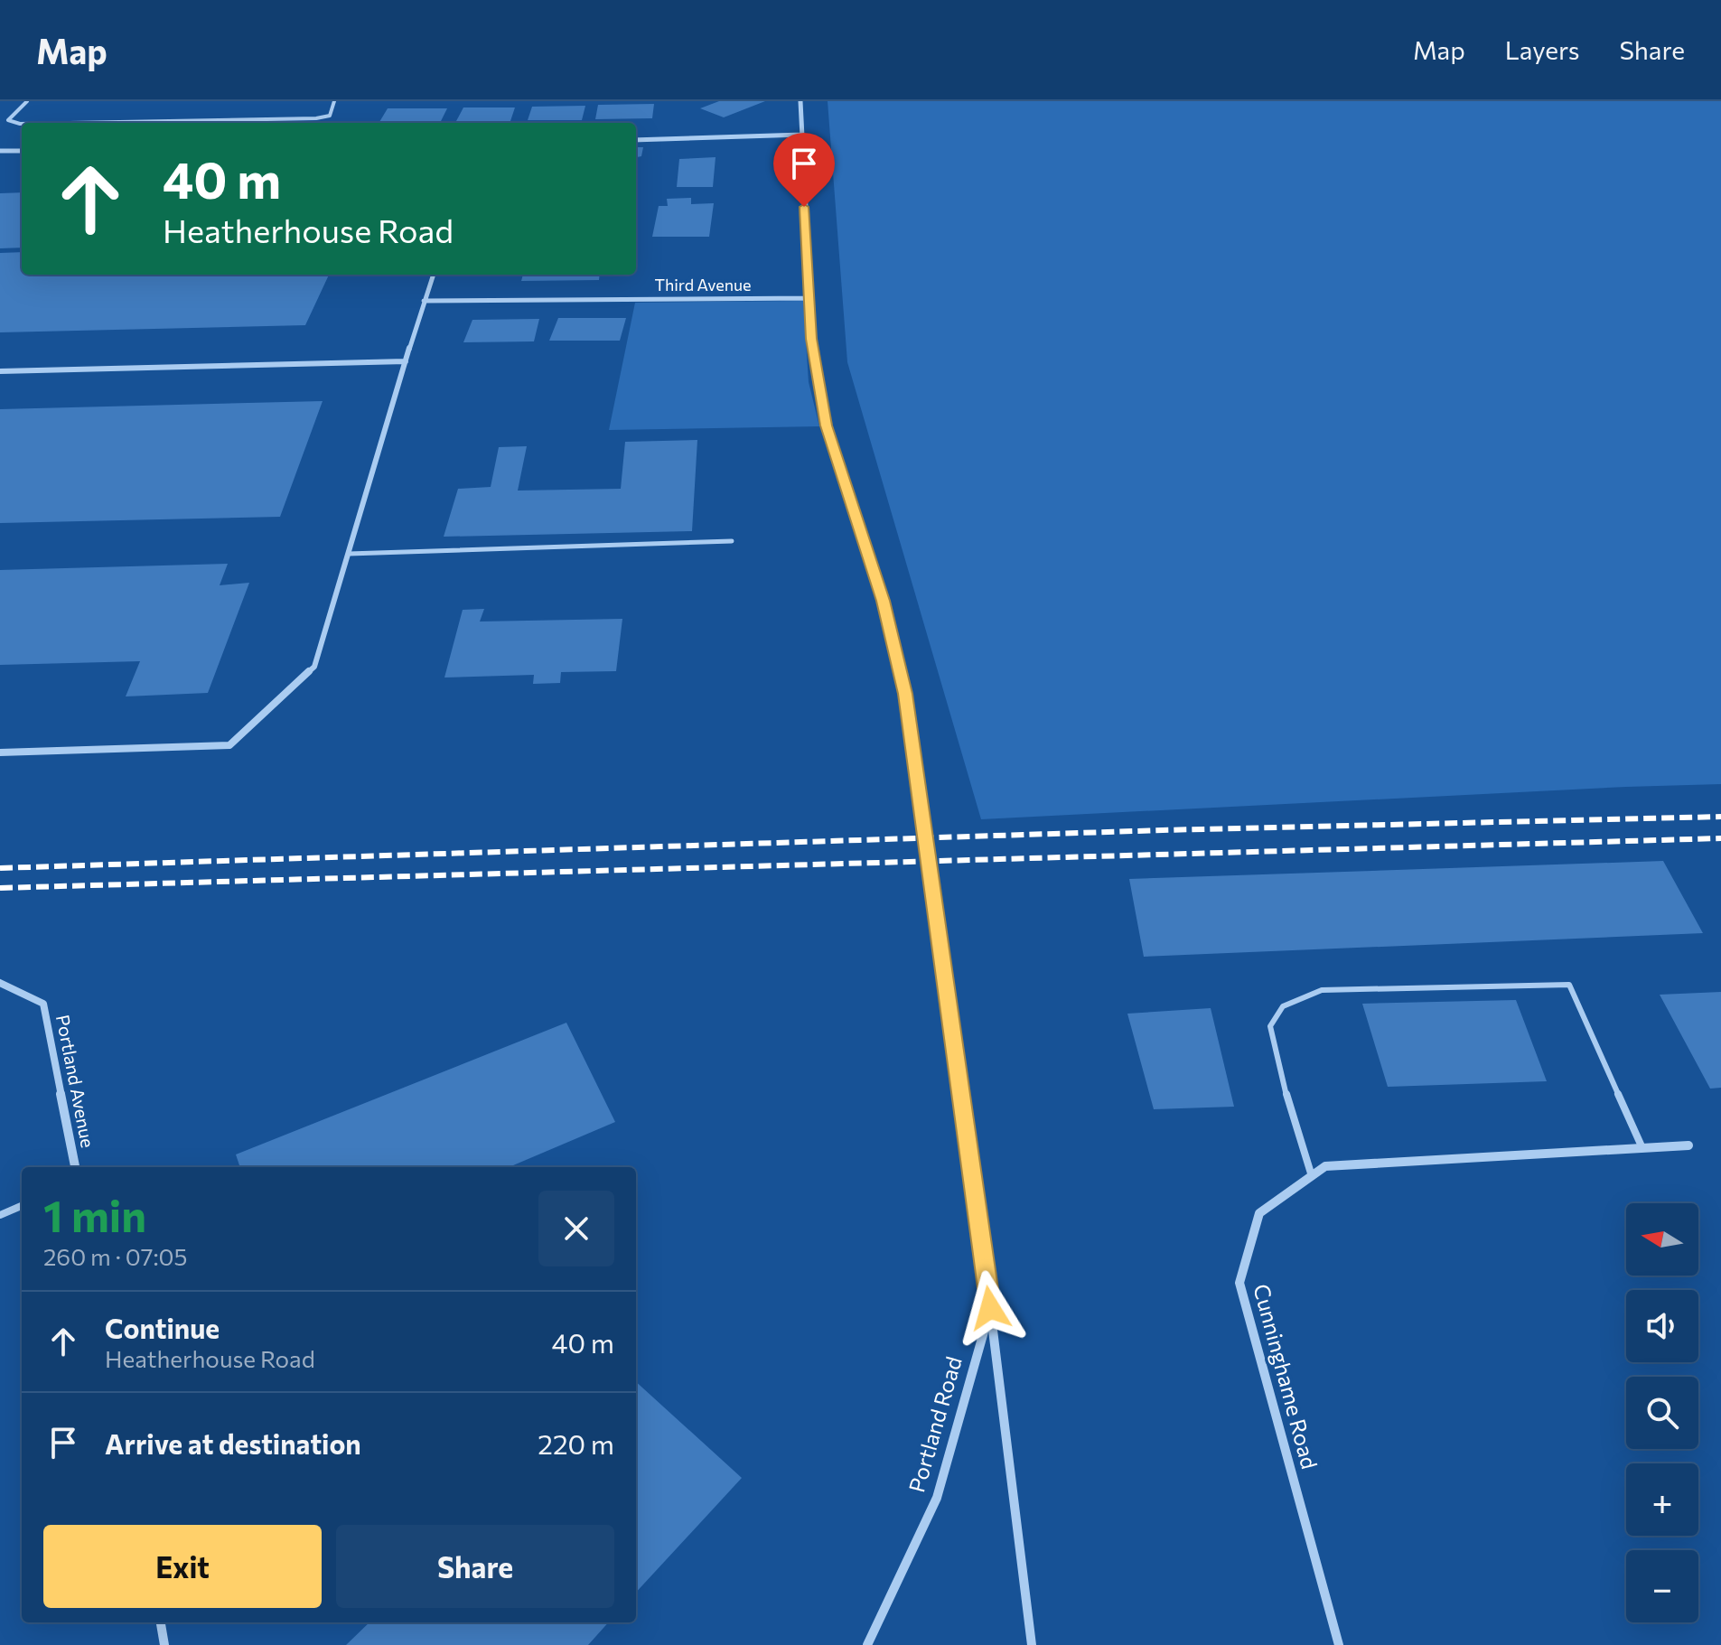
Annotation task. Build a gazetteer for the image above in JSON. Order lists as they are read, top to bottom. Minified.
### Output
{"streets":{"street":["Third Avenue","Portland Avenue","Cunninghame Road","Portland Road"]},"crossings":[["Third Avenue","Portland Road"]],"north":"left","page":{"header":"Map","nav":["Map","Layers","Share"],"turn":["40 m","Heatherhouse Road"],"heading":["1 min","260 m · 07:05"],"map_buttons":["+","−"],"list":[{"name":"Continue","note":"Heatherhouse Road","value":"40 m"},{"name":"Arrive at destination","value":"220 m"}],"buttons":["Exit","Share"]}}
